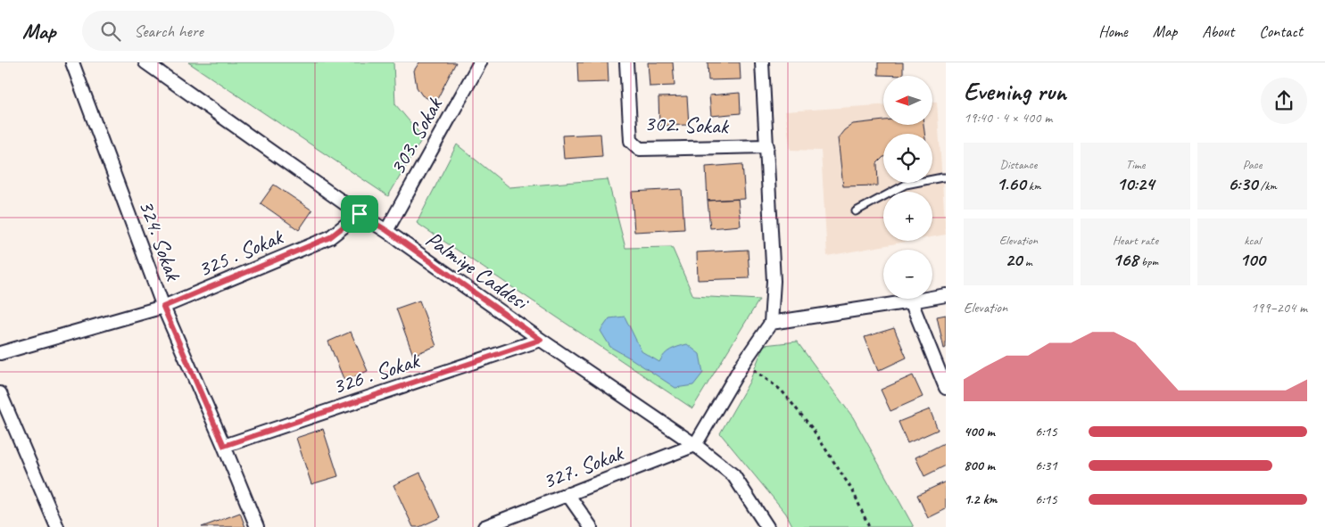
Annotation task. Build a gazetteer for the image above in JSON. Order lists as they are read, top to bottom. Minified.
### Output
{"streets":{"street":["302. Sokak","303. Sokak","324. Sokak","325 . Sokak","Palmiye Caddesi","326 . Sokak","327. Sokak"]},"crossings":[["303. Sokak","Palmiye Caddesi"],["324. Sokak","325 . Sokak"],["324. Sokak","326 . Sokak"],["325 . Sokak","Palmiye Caddesi"],["Palmiye Caddesi","326 . Sokak"],["Palmiye Caddesi","327. Sokak"]],"north":"left","page":{"header":"Map","search":"Search here","nav":["Home","Map","About","Contact"],"heading":["Evening run","19:40 · 4 × 400 m"],"map_buttons":["+","−"],"stats":[["Distance","1.60 km"],["Time","10:24"],["Pace","6:30 /km"],["Elevation","20 m"],["Heart rate","168 bpm"],["kcal","100"]],"chart":["Elevation","199–204 m"],"list":[{"name":"400 m","note":"6:15"},{"name":"800 m","note":"6:31"},{"name":"1.2 km","note":"6:15"}]}}
